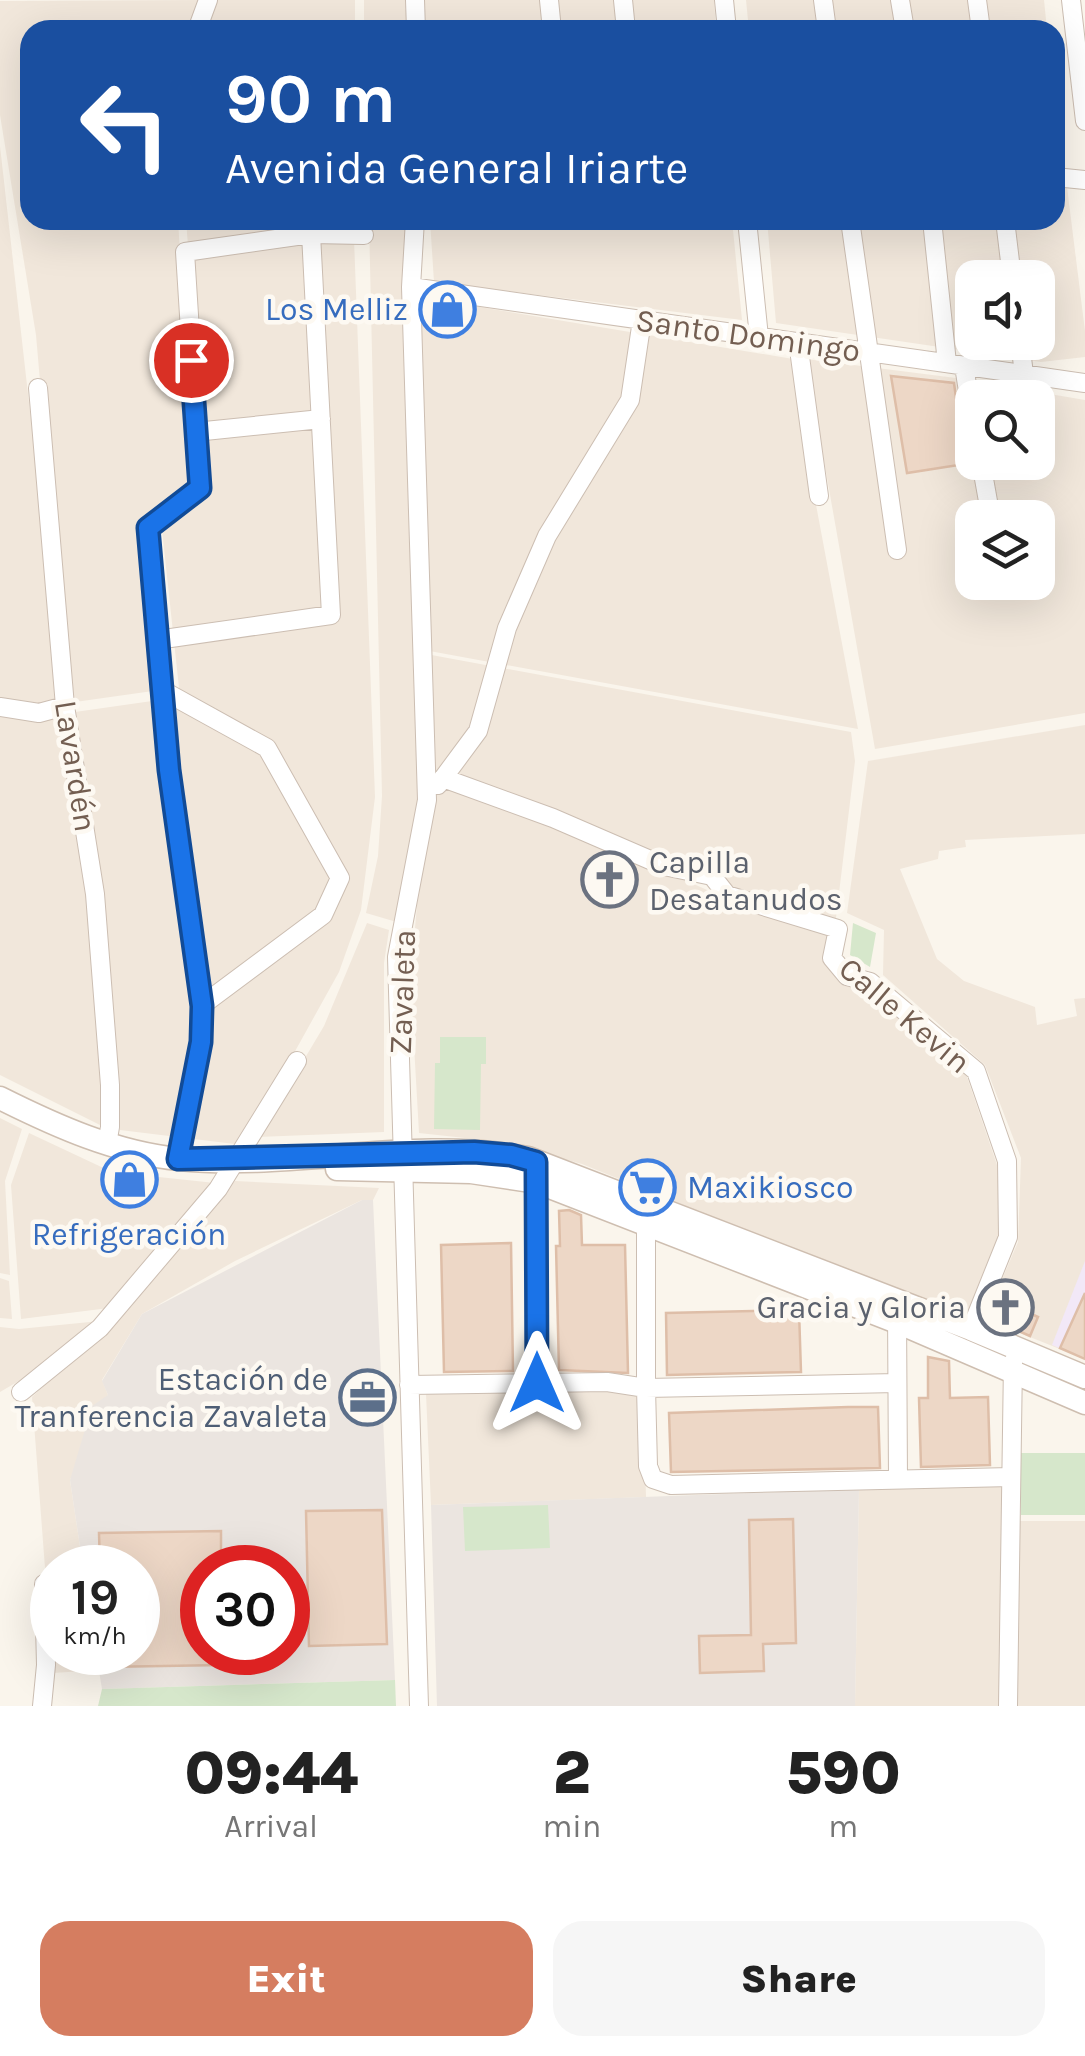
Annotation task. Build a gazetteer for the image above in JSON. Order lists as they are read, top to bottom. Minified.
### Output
{"streets":{"street":["Santo Domingo","Lavardén","Zavaleta","Calle Kevin"]},"crossings":[["Santo Domingo","Zavaleta"]],"places":{"shop":["Los Melliz","Refrigeración"],"church":["Capilla Desatanudos","Gracia y Gloria"],"supermarket":["Maxikiosco"],"office":["Estación de Tranferencia Zavaleta"]},"page":{"turn":["90 m","Avenida General Iriarte"],"speed":"19 km/h","limit":"30","eta":["09:44","Arrival","2","min","590","m"],"buttons":["Exit","Share"]}}
